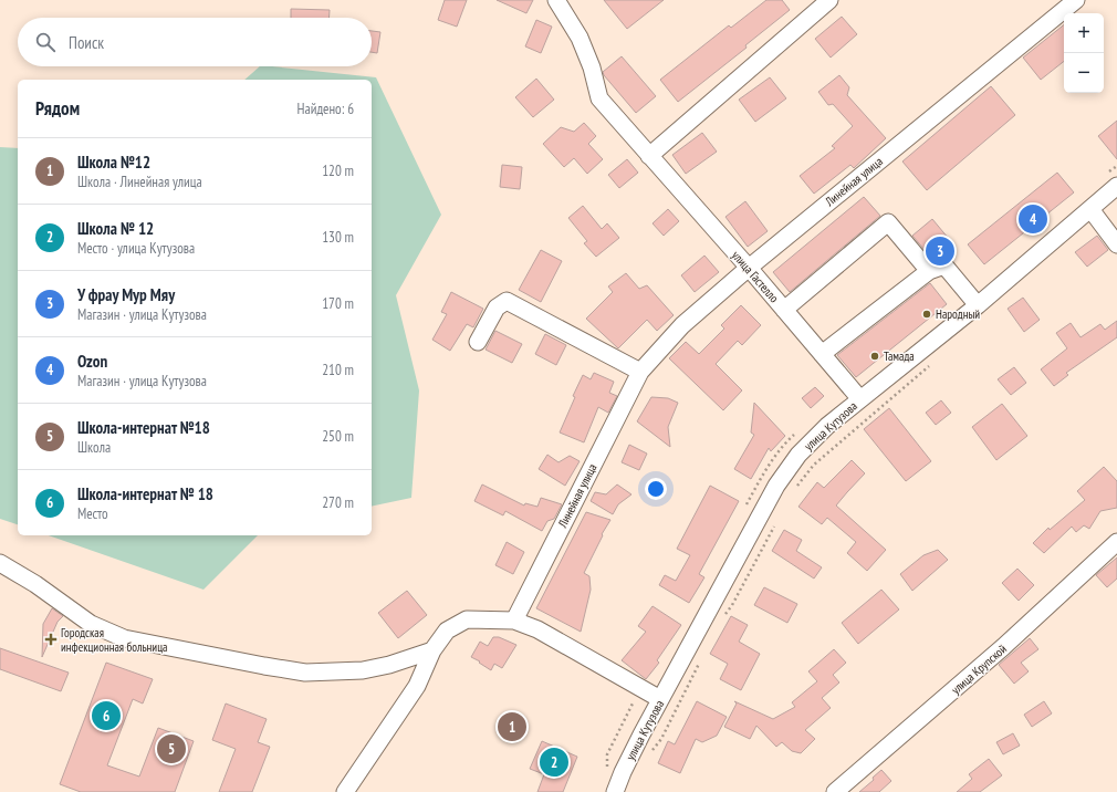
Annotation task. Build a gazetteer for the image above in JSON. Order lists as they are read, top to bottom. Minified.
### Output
{"streets":{"street":["Линейная улица","улица Гастелло","улица Кутузова","улица Крупской"]},"crossings":[["Линейная улица","улица Гастелло"],["улица Гастелло","улица Кутузова"]],"places":{"other":["Народный","Тамада"],"health":["Городская инфекционная больница"]},"page":{"map_buttons":["+","−"],"search":"Поиск","heading":["Рядом","Найдено: 6"],"list":[{"mark":"1","name":"Школа №12","note":"Школа · Линейная улица","value":"120 m"},{"mark":"2","name":"Школа № 12","note":"Место · улица Кутузова","value":"130 m"},{"mark":"3","name":"У фрау Мур Мяу","note":"Магазин · улица Кутузова","value":"170 m"},{"mark":"4","name":"Ozon","note":"Магазин · улица Кутузова","value":"210 m"},{"mark":"5","name":"Школа-интернат №18","note":"Школа","value":"250 m"},{"mark":"6","name":"Школа-интернат № 18","note":"Место","value":"270 m"}],"pins":["4","3","6","1","5","2"]}}
